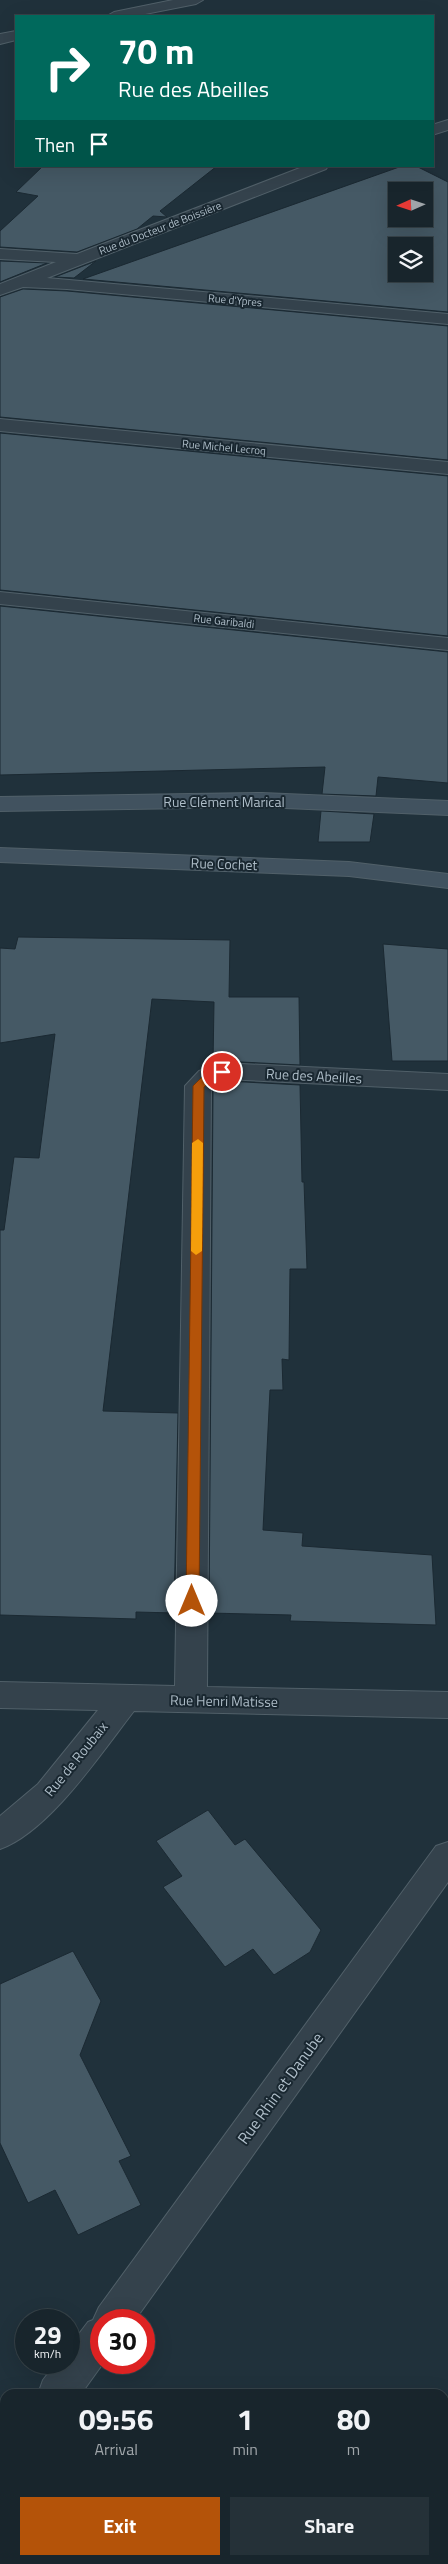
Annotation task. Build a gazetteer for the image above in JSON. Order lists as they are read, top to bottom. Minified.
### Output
{"streets":{"street":["Rue du Docteur de Boissière","Rue d'Ypres","Rue Michel Lecroq","Rue Garibaldi","Rue Clément Marical","Rue Cochet","Rue des Abeilles","Rue Henri Matisse","Rue de Roubaix","Rue Rhin et Danube"]},"crossings":[["Rue du Docteur de Boissière","Rue d'Ypres"],["Rue des Abeilles","Rue Henri Matisse"],["Rue Henri Matisse","Rue de Roubaix"]],"north":"left","page":{"turn":["70 m","Rue des Abeilles"],"then":"Then","speed":"29 km/h","limit":"30","eta":["09:56","Arrival","1","min","80","m"],"buttons":["Exit","Share"]}}
